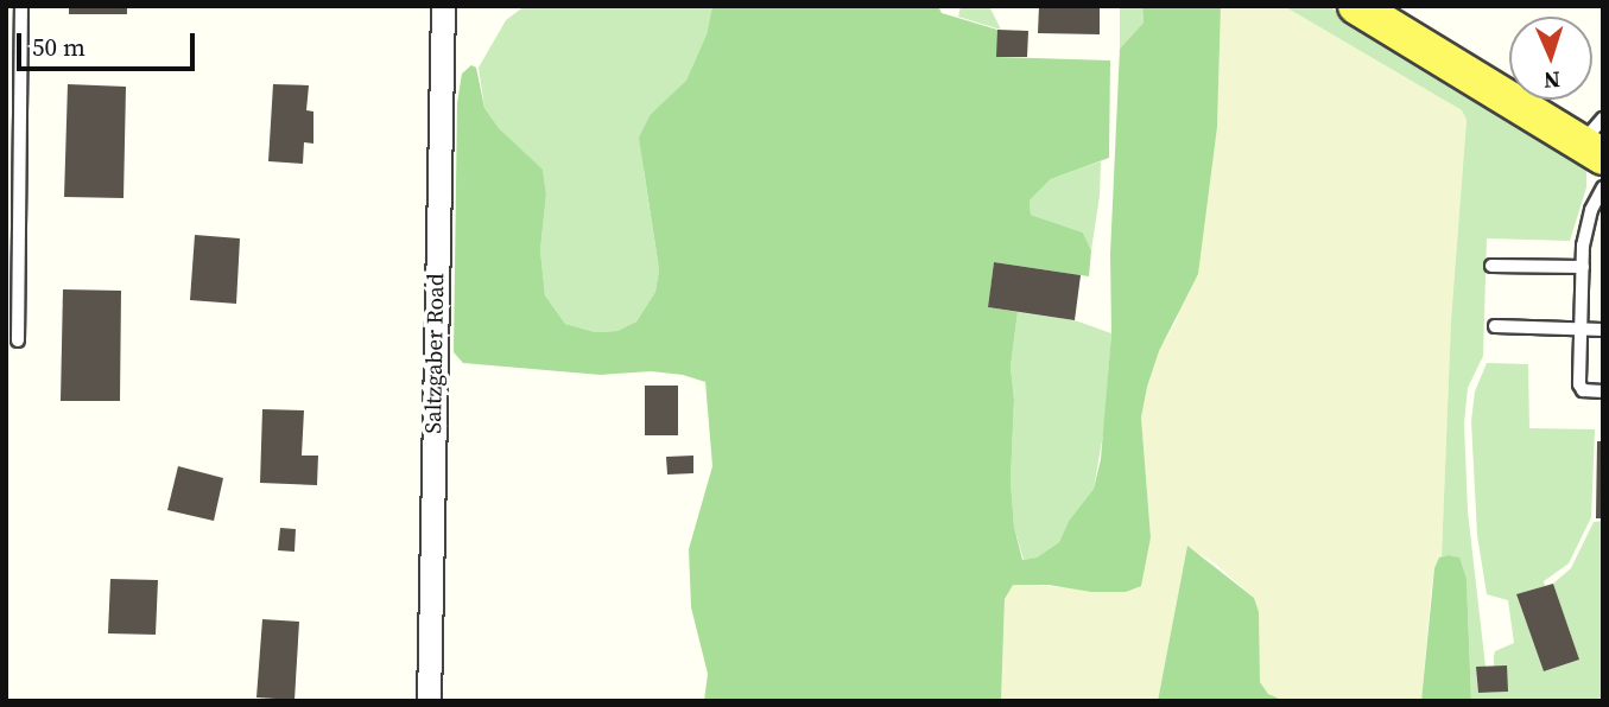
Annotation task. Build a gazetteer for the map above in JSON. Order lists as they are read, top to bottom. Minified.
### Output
{"streets":{"street":["Saltzgaber Road"]},"scale_bar":"50 m","north":"bottom"}
